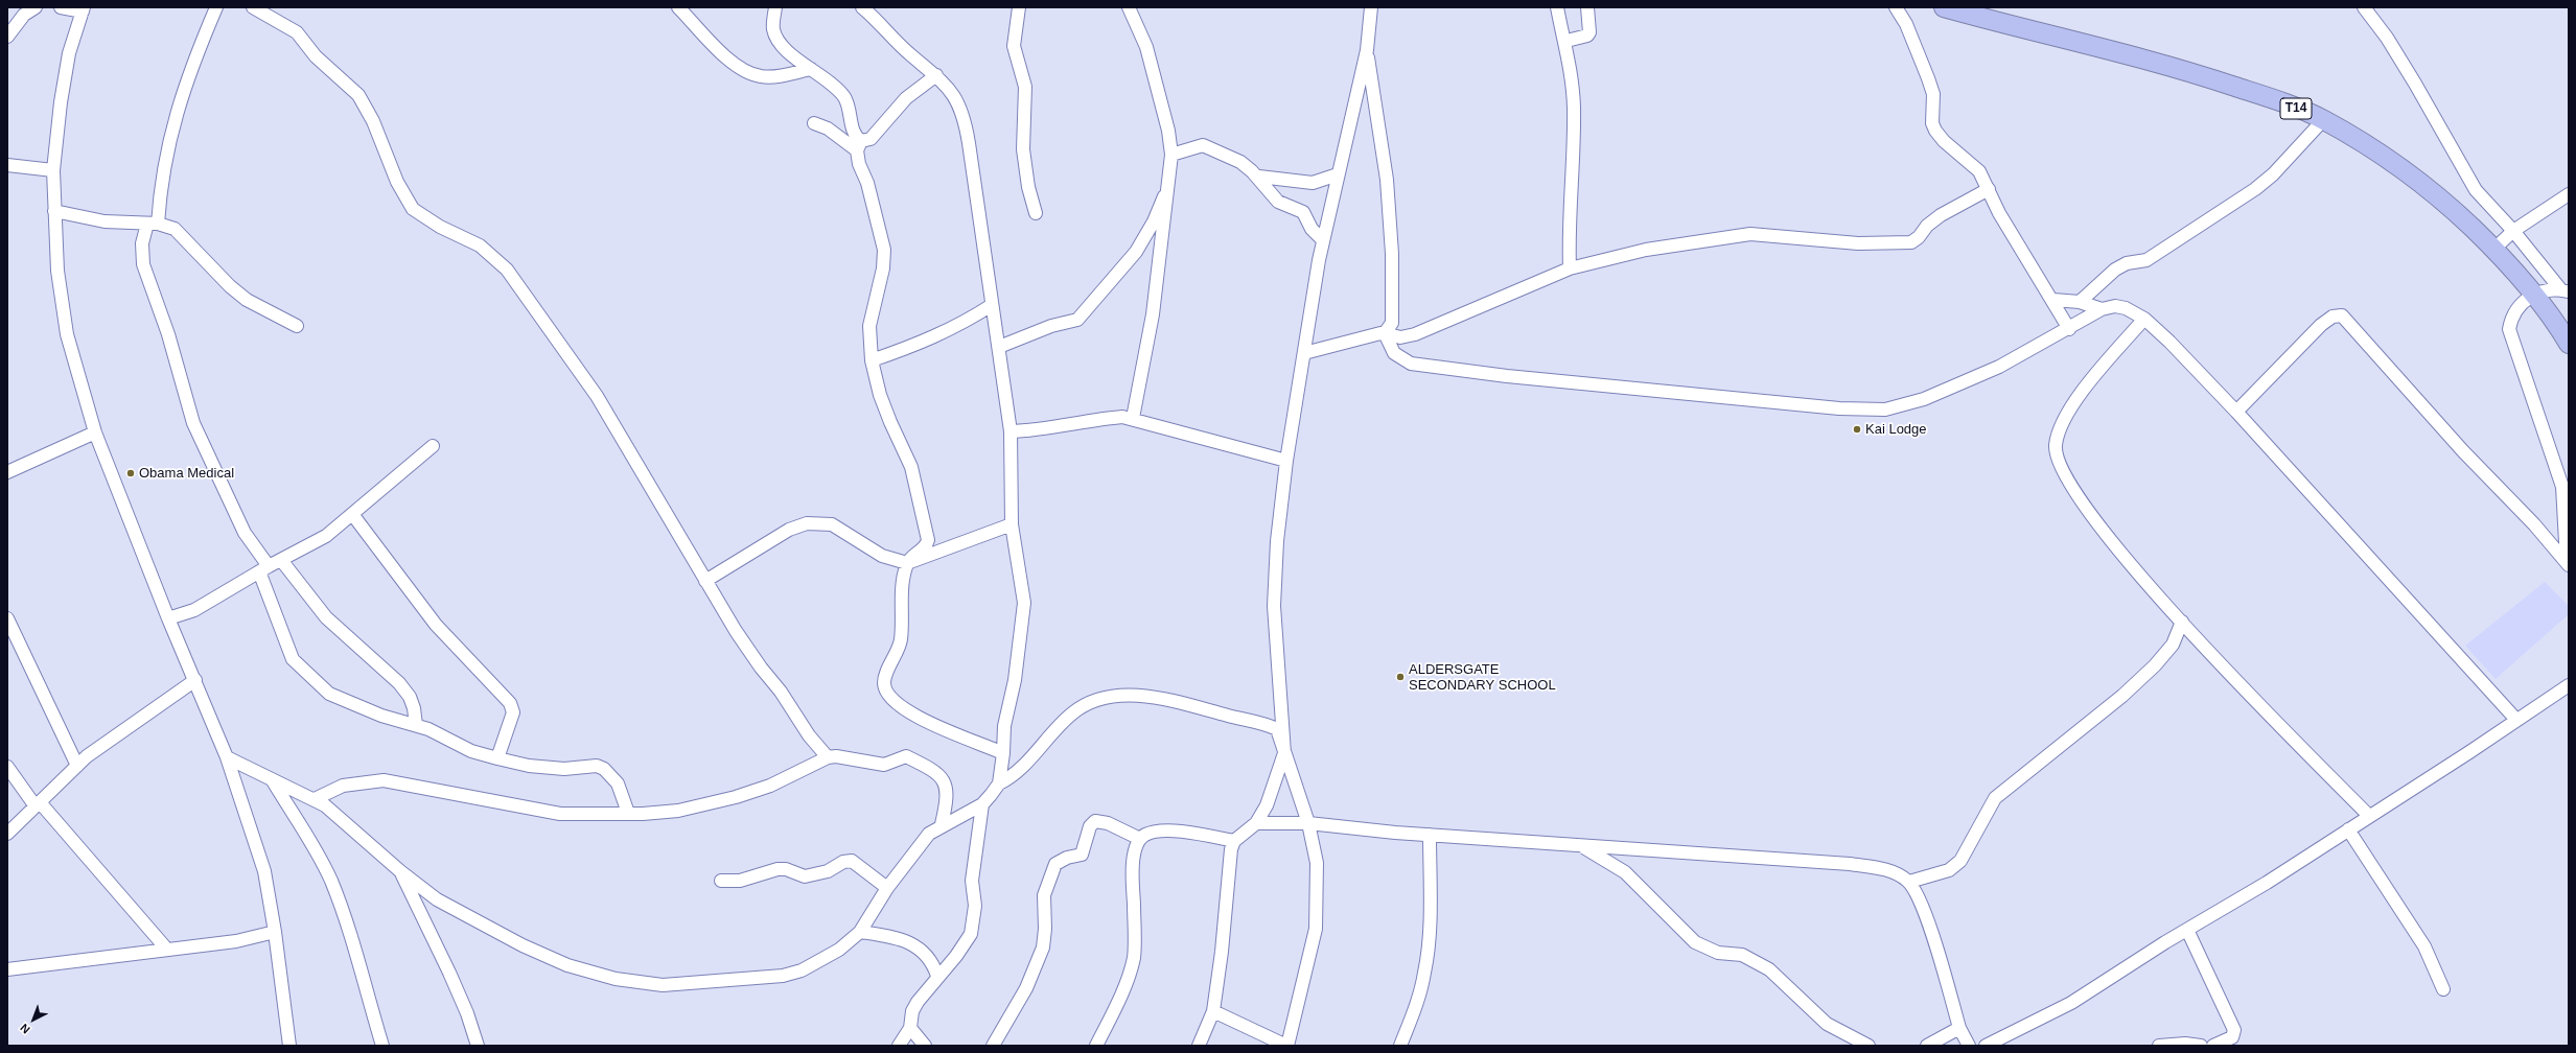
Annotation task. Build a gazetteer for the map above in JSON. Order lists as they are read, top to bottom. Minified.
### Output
{"streets":{"highway":["T14"]},"places":["Kai Lodge","Obama Medical","ALDERSGATE SECONDARY SCHOOL"],"north":"bottom left"}
